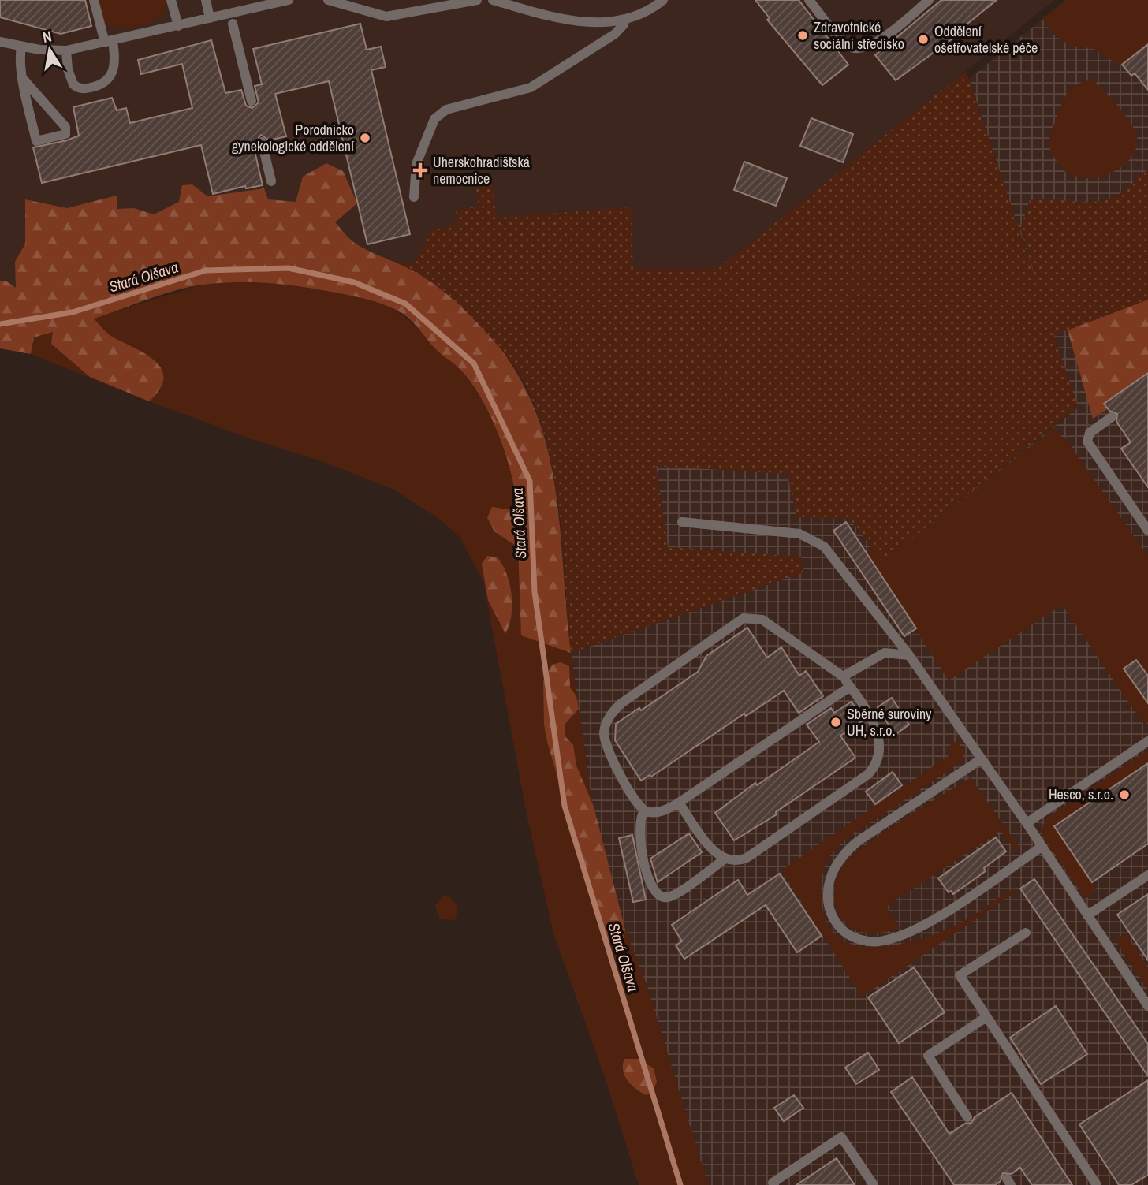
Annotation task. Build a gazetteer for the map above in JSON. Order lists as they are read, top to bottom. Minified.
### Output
{"water":["Stará Olšava"],"places":{"other":["Zdravotnické sociální středisko","Oddělení ošetřovatelské péče","Porodnicko gynekologické oddělení","Sběrné suroviny UH, s.r.o.","Hesco, s.r.o."],"health":["Uherskohradišťská nemocnice"]},"north":"top"}
